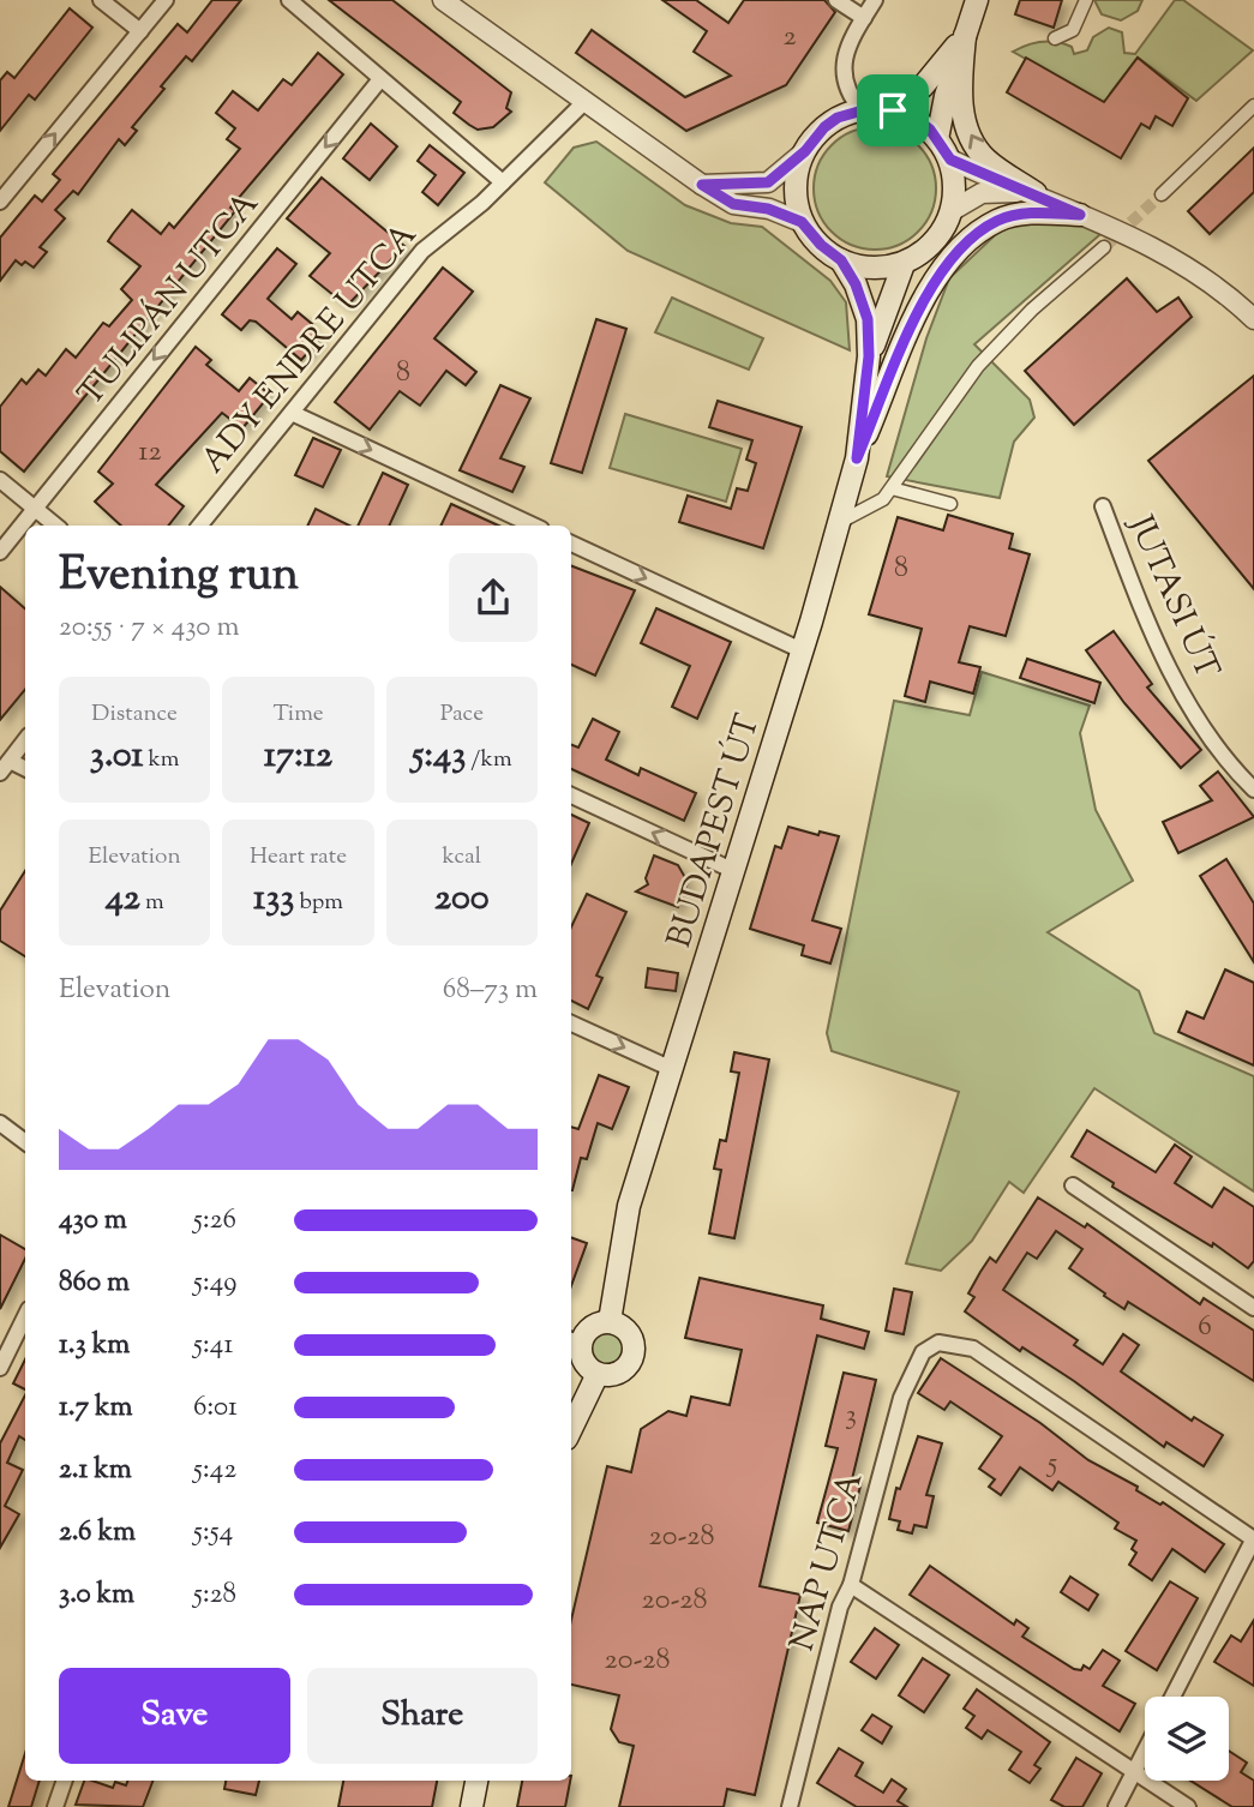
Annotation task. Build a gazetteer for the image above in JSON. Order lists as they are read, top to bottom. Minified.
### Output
{"streets":{"main road":["BUDAPEST ÚT"],"street":["TULIPÁN UTCA","ADY ENDRE UTCA","JUTASI ÚT","NAP UTCA"]},"one_way":["TULIPÁN UTCA"],"house_numbers":["2","8","12","8","6","3","5","20-28","20-28","20-28"],"page":{"heading":["Evening run","20:55 · 7 × 430 m"],"stats":[["Distance","3.01 km"],["Time","17:12"],["Pace","5:43 /km"],["Elevation","42 m"],["Heart rate","133 bpm"],["kcal","200"]],"chart":["Elevation","68–73 m"],"list":[{"name":"430 m","note":"5:26"},{"name":"860 m","note":"5:49"},{"name":"1.3 km","note":"5:41"},{"name":"1.7 km","note":"6:01"},{"name":"2.1 km","note":"5:42"},{"name":"2.6 km","note":"5:54"},{"name":"3.0 km","note":"5:28"}],"buttons":["Save","Share"]}}
